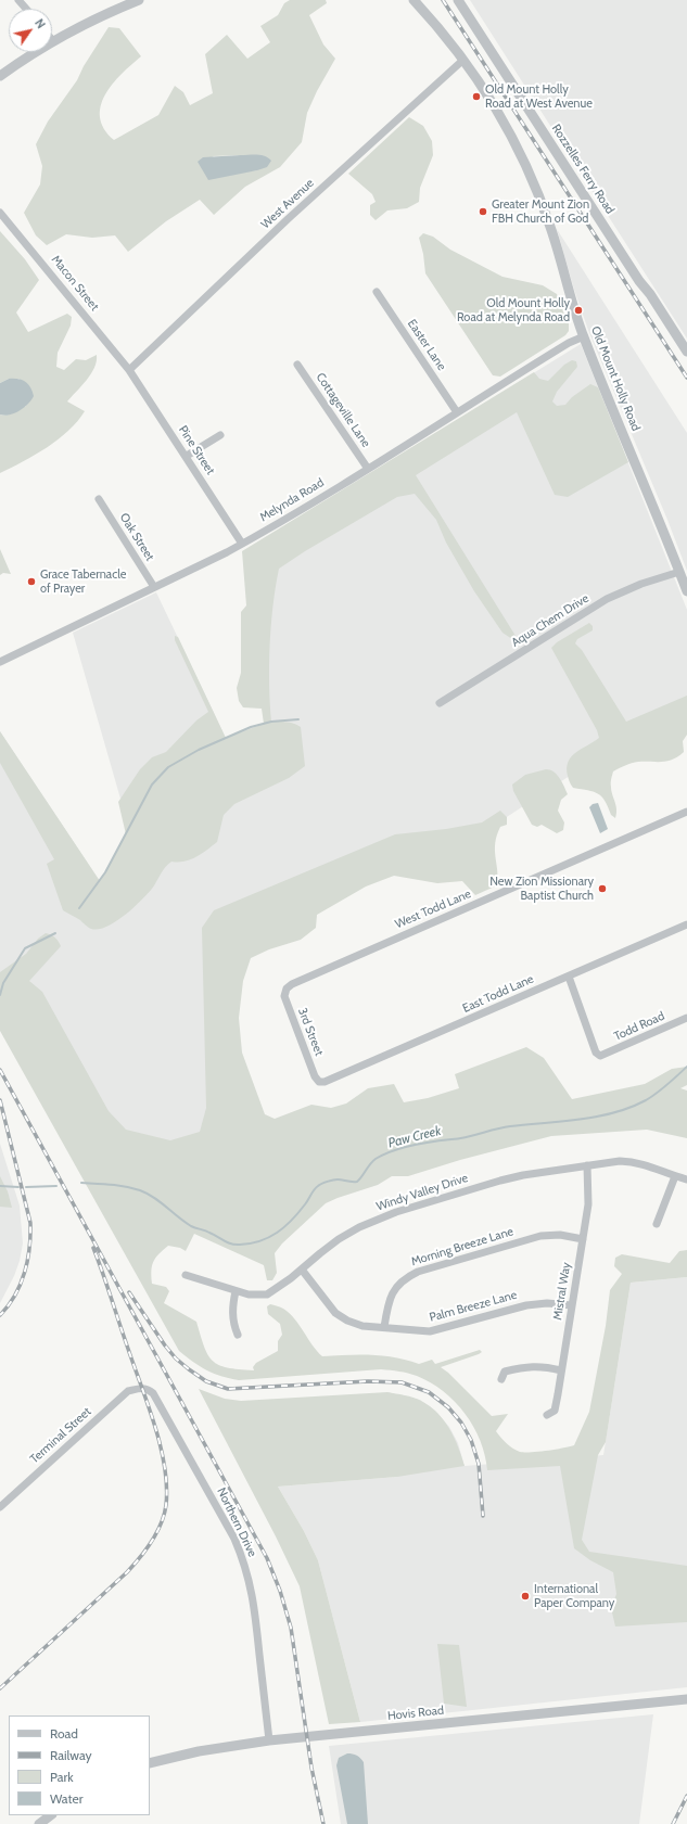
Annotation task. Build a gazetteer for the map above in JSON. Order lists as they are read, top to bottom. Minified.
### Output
{"streets":{"street":["Rozzelles Ferry Road","West Avenue","Macon Street","Easter Lane","Old Mount Holly Road","Cottageville Lane","Pine Street","Melynda Road","Oak Street","Aqua Chem Drive","West Todd Lane","East Todd Lane","Todd Road","3rd Street","Windy Valley Drive","Morning Breeze Lane","Mistral Way","Palm Breeze Lane","Terminal Street","Northern Drive","Hovis Road"]},"crossings":[["West Avenue","Macon Street"],["West Avenue","Old Mount Holly Road"],["West Avenue","Pine Street"],["Macon Street","Pine Street"],["Easter Lane","Melynda Road"],["Old Mount Holly Road","Melynda Road"],["Old Mount Holly Road","Aqua Chem Drive"],["Cottageville Lane","Melynda Road"],["Pine Street","Melynda Road"],["Melynda Road","Oak Street"],["West Todd Lane","3rd Street"],["East Todd Lane","Todd Road"],["East Todd Lane","3rd Street"],["Windy Valley Drive","Mistral Way"],["Windy Valley Drive","Palm Breeze Lane"],["Morning Breeze Lane","Mistral Way"],["Morning Breeze Lane","Palm Breeze Lane"],["Mistral Way","Palm Breeze Lane"],["Terminal Street","Northern Drive"],["Northern Drive","Hovis Road"]],"water":["Paw Creek"],"places":["Old Mount Holly Road at West Avenue","Greater Mount Zion FBH Church of God","Old Mount Holly Road at Melynda Road","Grace Tabernacle of Prayer","New Zion Missionary Baptist Church","International Paper Company"],"legend":["Road","Railway","Park","Water"],"north":"top right"}
